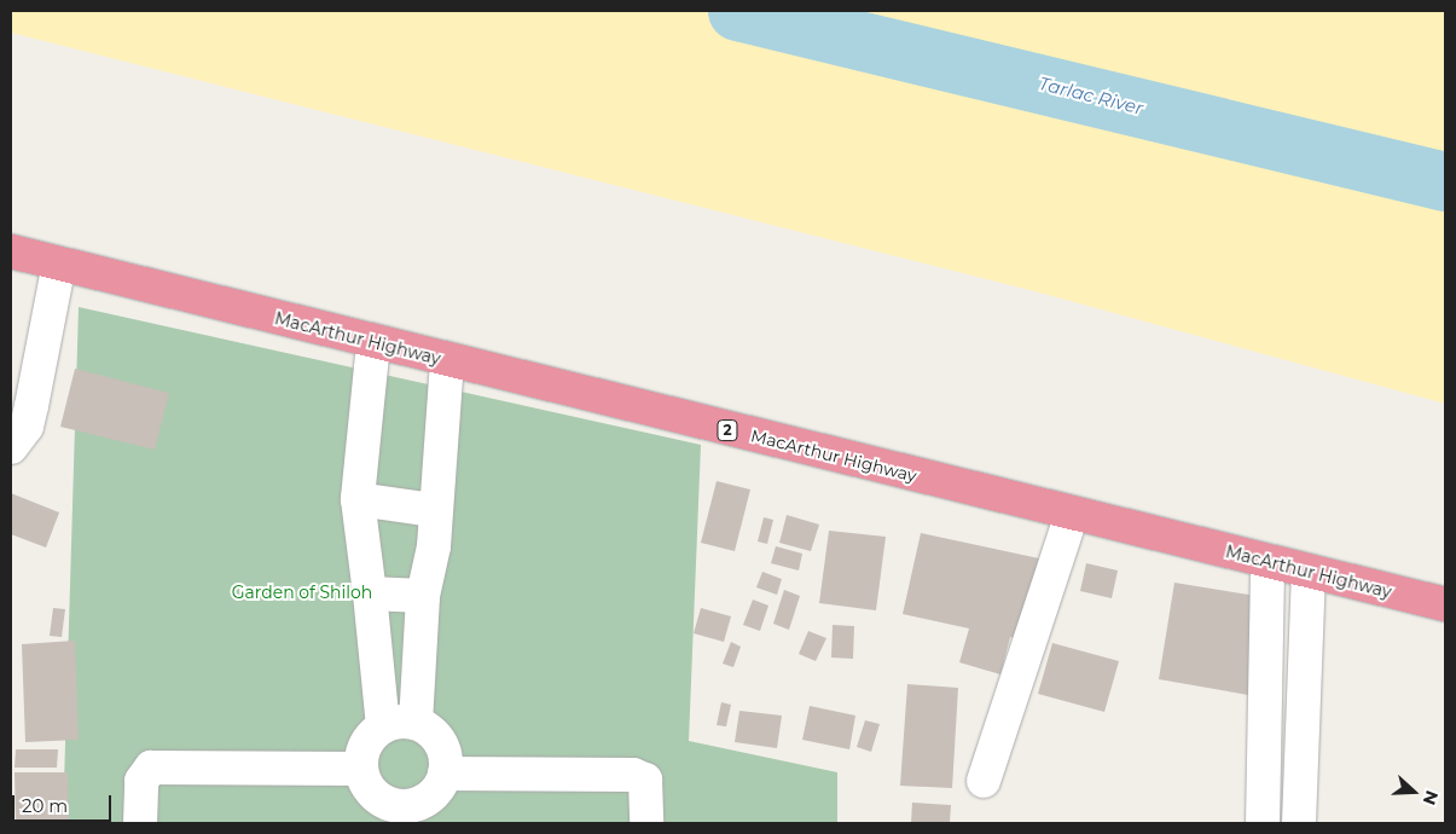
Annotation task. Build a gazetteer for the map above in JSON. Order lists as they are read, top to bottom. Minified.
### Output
{"streets":{"highway":["MacArthur Highway","2"]},"water":["Tarlac River"],"parks":["Garden of Shiloh"],"scale_bar":"20 m","north":"right"}
